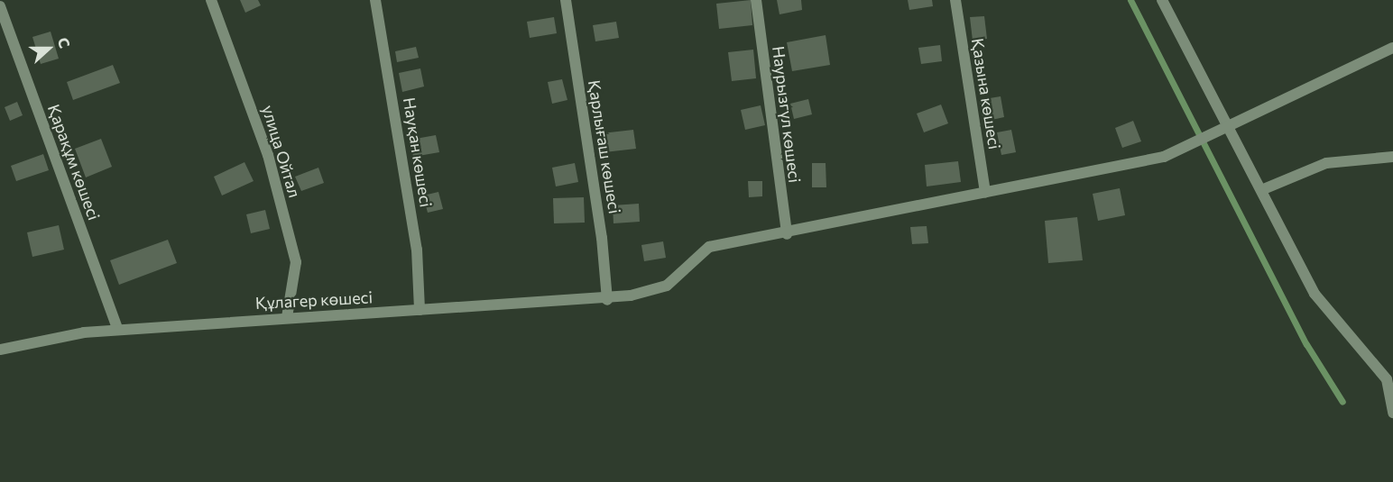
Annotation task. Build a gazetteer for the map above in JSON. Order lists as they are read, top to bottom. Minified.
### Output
{"streets":{"street":["Қазына көшесі","Наурызгүл көшесі","Қарлығаш көшесі","улица Ойтал","Науқан көшесі","Қарақұм көшесі","Құлагер көшесі"]},"crossings":[["Қазына көшесі","Құлагер көшесі"],["Наурызгүл көшесі","Құлагер көшесі"],["Қарлығаш көшесі","Құлагер көшесі"],["улица Ойтал","Құлагер көшесі"],["Науқан көшесі","Құлагер көшесі"],["Қарақұм көшесі","Құлагер көшесі"]],"north":"right"}
